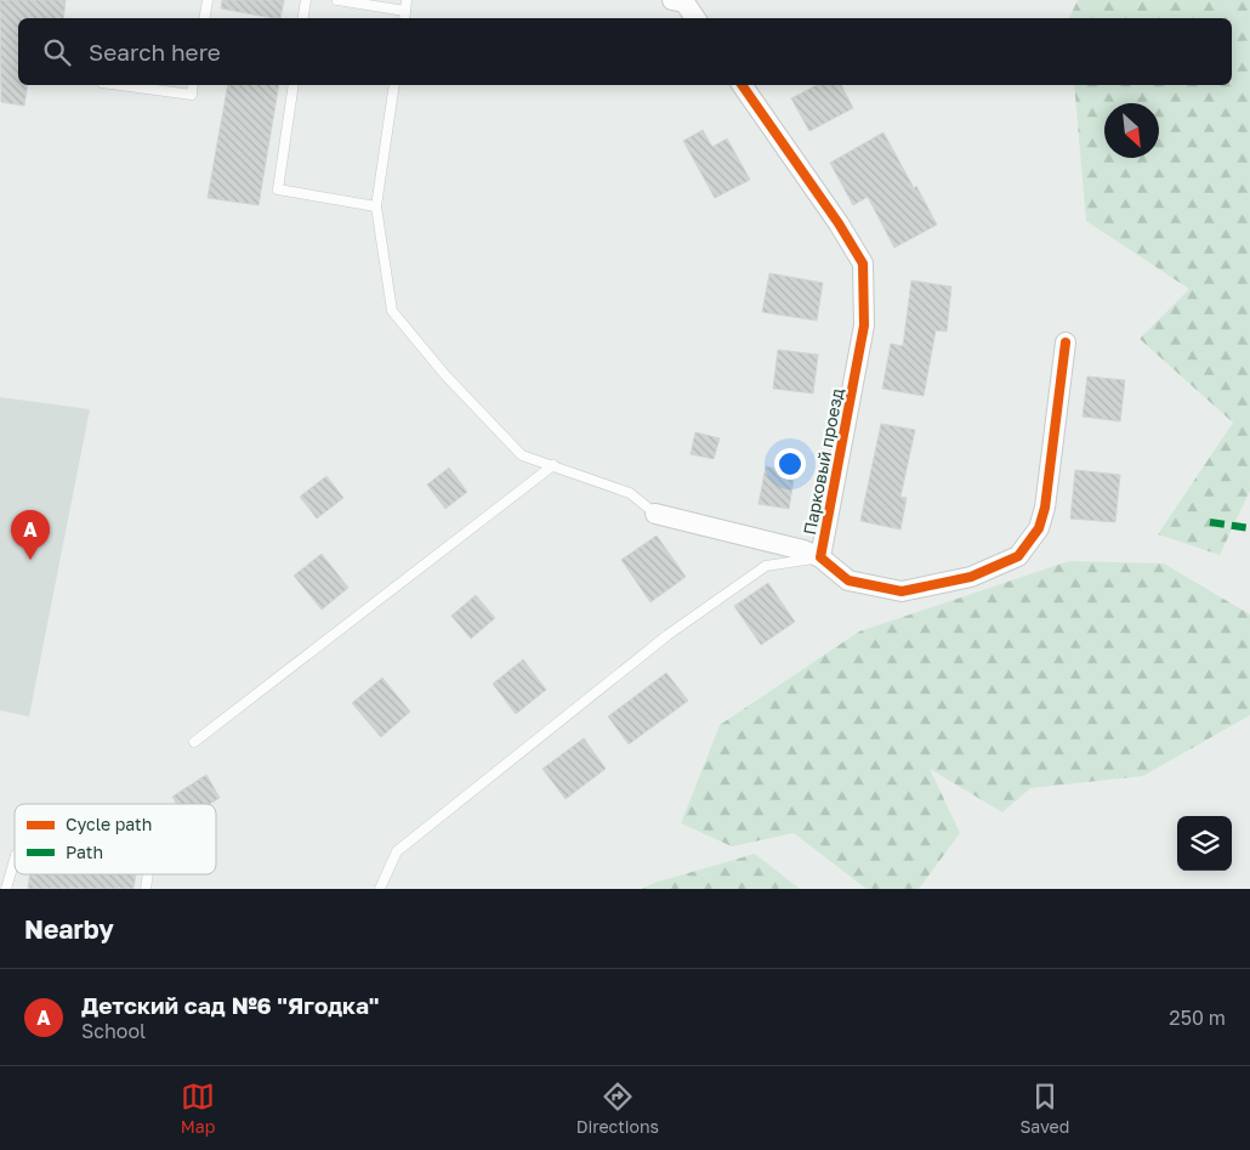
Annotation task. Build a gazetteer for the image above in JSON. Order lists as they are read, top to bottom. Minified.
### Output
{"streets":{"street":["Парковый проезд"]},"legend":["Cycle path","Path"],"north":"bottom right","page":{"search":"Search here","pins":"A","heading":"Nearby","list":[{"mark":"A","name":"Детский сад №6 \"Ягодка\"","note":"School","value":"250 m"}],"nav":["Map","Directions","Saved"]}}
